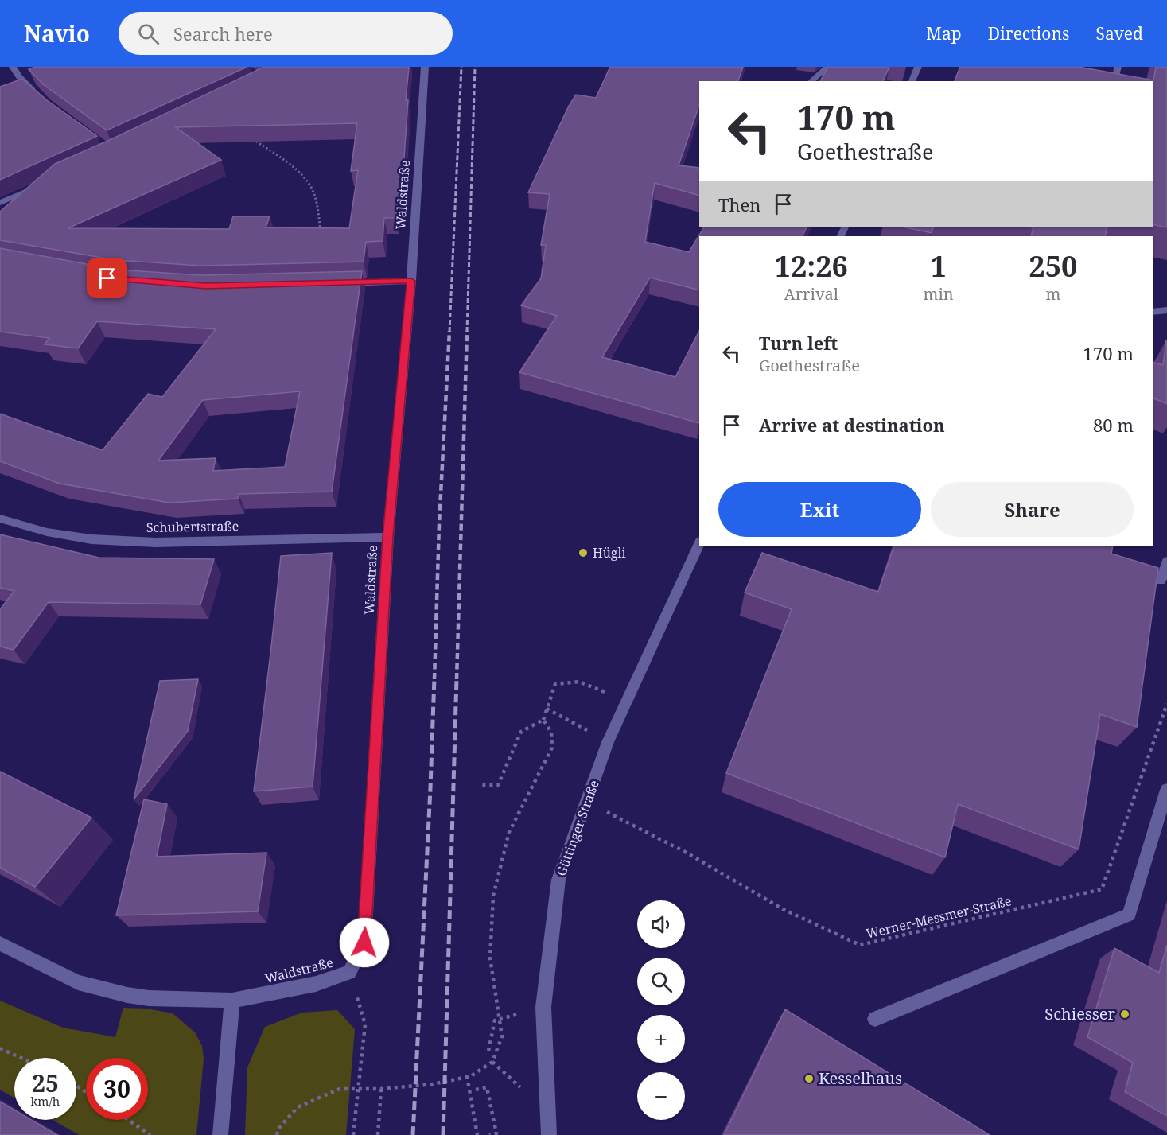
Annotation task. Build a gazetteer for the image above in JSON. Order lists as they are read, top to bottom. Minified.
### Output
{"streets":{"street":["Waldstraße","Schubertstraße","Güttinger Straße"],"path":["Werner-Messmer-Straße"]},"crossings":[["Waldstraße","Schubertstraße"],["Güttinger Straße","Werner-Messmer-Straße"]],"places":["Hügli","Schiesser","Kesselhaus"],"page":{"header":"Navio","search":"Search here","nav":["Map","Directions","Saved"],"turn":["170 m","Goethestraße"],"then":"Then","eta":["12:26","Arrival","1","min","250","m"],"list":[{"name":"Turn left","note":"Goethestraße","value":"170 m"},{"name":"Arrive at destination","value":"80 m"}],"buttons":["Exit","Share"],"map_buttons":["+","−"],"speed":"25 km/h","limit":"30"}}
